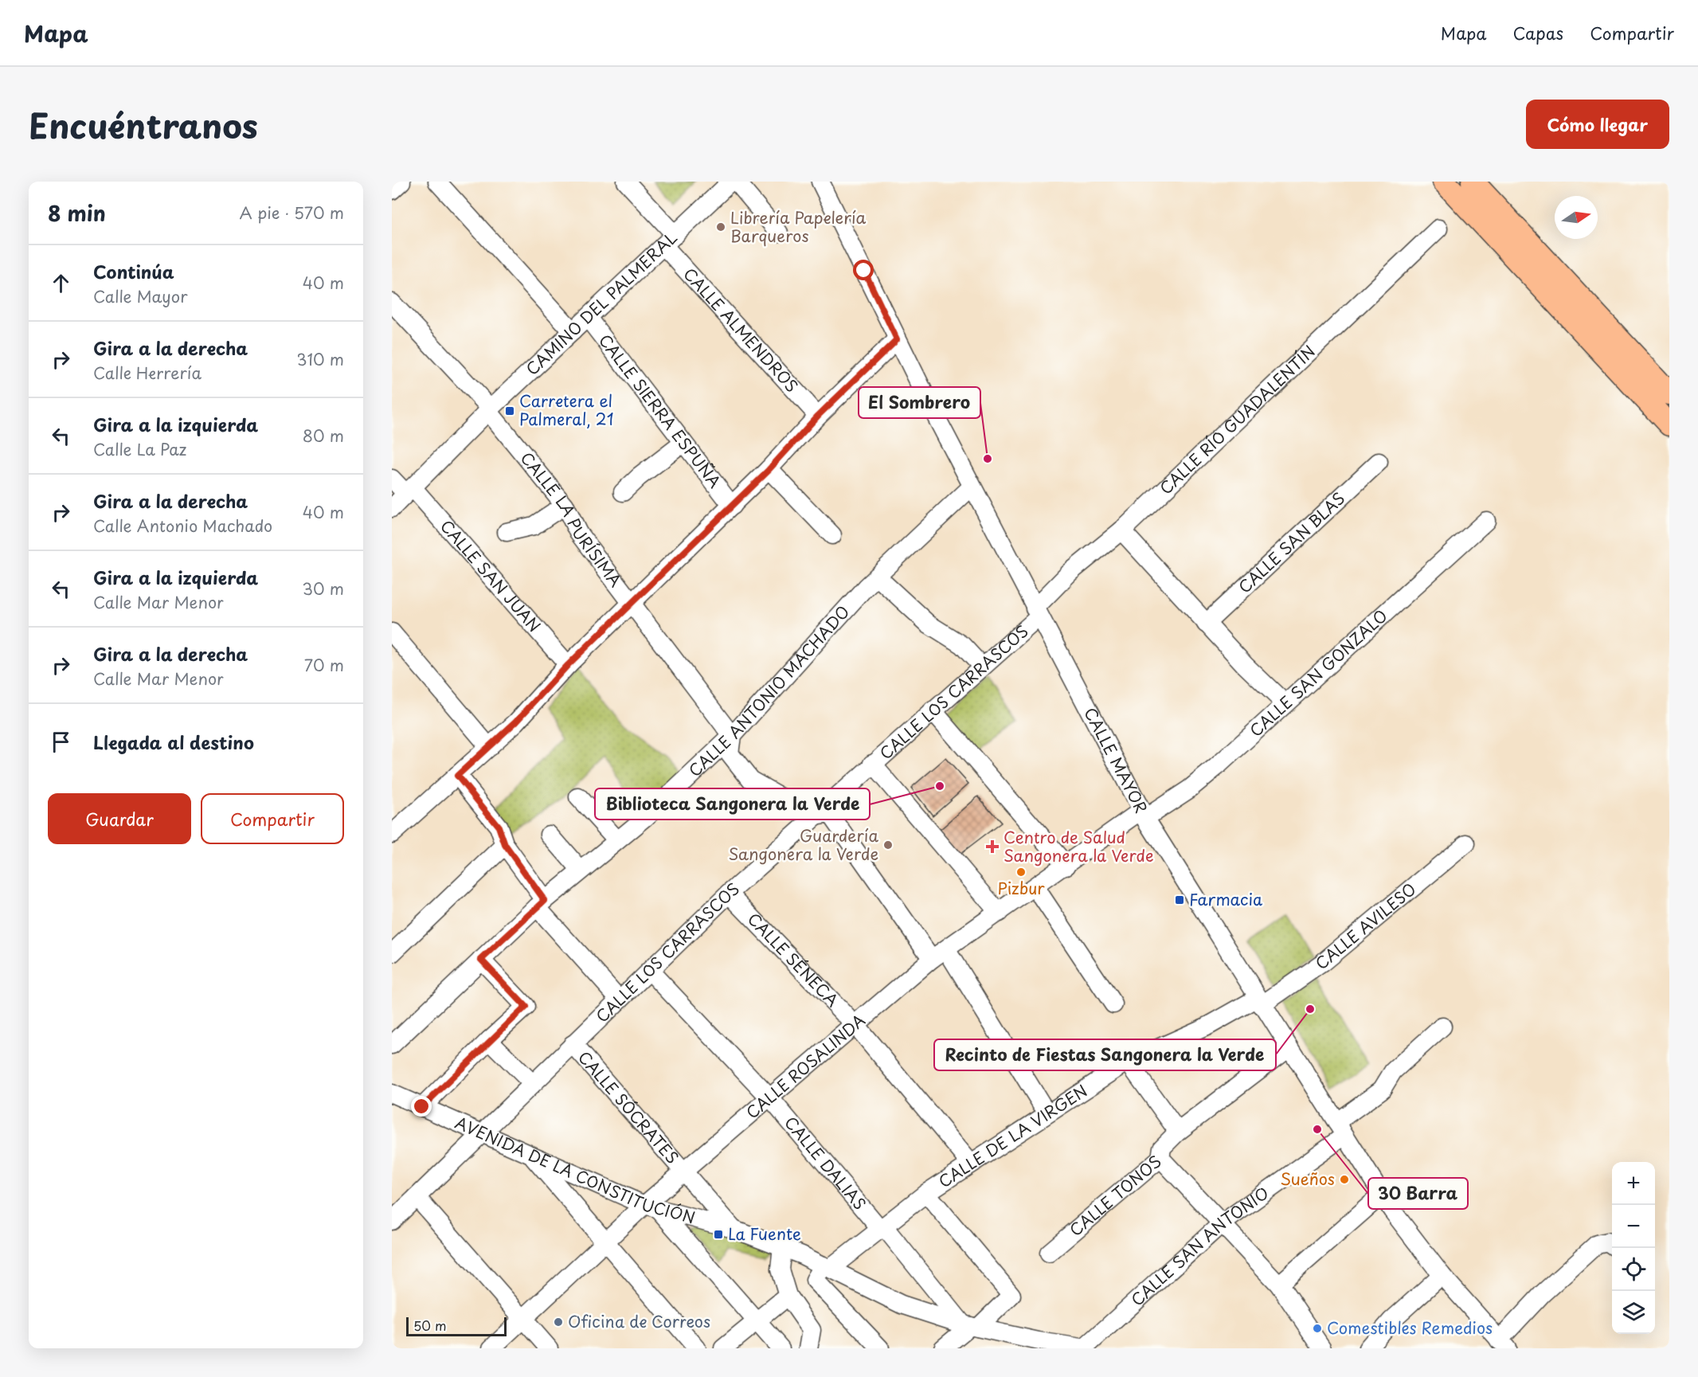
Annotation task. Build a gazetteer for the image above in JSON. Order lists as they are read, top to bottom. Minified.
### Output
{"streets":{"street":["CAMINO DEL PALMERAL","CALLE ALMENDROS","CALLE SIERRA ESPUÑA","CALLE RÍO GUADALENTÍN","CALLE LA PURÍSIMA","CALLE SAN BLAS","CALLE SAN JUAN","CALLE SAN GONZALO","CALLE ANTONIO MACHADO","CALLE LOS CARRASCOS","CALLE MAYOR","CALLE AVILESO","CALLE SÉNECA","CALLE ROSALINDA","CALLE SÓCRATES","CALLE DE LA VIRGEN","CALLE DALIAS","AVENIDA DE LA CONSTITUCIÓN","CALLE TONOS","CALLE SAN ANTONIO"]},"crossings":[["CAMINO DEL PALMERAL","CALLE ALMENDROS"],["CAMINO DEL PALMERAL","CALLE SIERRA ESPUÑA"],["CAMINO DEL PALMERAL","CALLE LA PURÍSIMA"],["CAMINO DEL PALMERAL","CALLE SAN JUAN"],["CALLE RÍO GUADALENTÍN","CALLE LOS CARRASCOS"],["CALLE RÍO GUADALENTÍN","CALLE MAYOR"],["CALLE LA PURÍSIMA","CALLE ANTONIO MACHADO"],["CALLE SAN GONZALO","CALLE MAYOR"],["CALLE SAN GONZALO","CALLE ROSALINDA"],["CALLE ANTONIO MACHADO","CALLE MAYOR"],["CALLE LOS CARRASCOS","CALLE MAYOR"],["CALLE LOS CARRASCOS","CALLE SÉNECA"],["CALLE LOS CARRASCOS","CALLE SÓCRATES"],["CALLE LOS CARRASCOS","CALLE DALIAS"],["CALLE LOS CARRASCOS","AVENIDA DE LA CONSTITUCIÓN"],["CALLE MAYOR","CALLE AVILESO"],["CALLE MAYOR","CALLE ROSALINDA"],["CALLE MAYOR","CALLE DE LA VIRGEN"],["CALLE MAYOR","CALLE TONOS"],["CALLE MAYOR","CALLE SAN ANTONIO"],["CALLE AVILESO","CALLE DE LA VIRGEN"],["CALLE SÉNECA","CALLE ROSALINDA"],["CALLE SÉNECA","CALLE DE LA VIRGEN"],["CALLE ROSALINDA","CALLE SÓCRATES"],["CALLE ROSALINDA","CALLE DALIAS"],["CALLE ROSALINDA","AVENIDA DE LA CONSTITUCIÓN"],["CALLE SÓCRATES","AVENIDA DE LA CONSTITUCIÓN"],["CALLE DE LA VIRGEN","CALLE DALIAS"],["CALLE DE LA VIRGEN","AVENIDA DE LA CONSTITUCIÓN"],["CALLE DALIAS","AVENIDA DE LA CONSTITUCIÓN"],["AVENIDA DE LA CONSTITUCIÓN","CALLE SAN ANTONIO"]],"places":{"other":["Librería Papelería Barqueros","El Sombrero","Biblioteca Sangonera la Verde","Guardería Sangonera la Verde","Pizbur","Recinto de Fiestas Sangonera la Verde","30 Barra","Sueños","Oficina de Correos","Comestibles Remedios"],"transit":["Carretera el Palmeral, 21","Farmacia","La Fuente"],"health":["Centro de Salud Sangonera la Verde"]},"scale_bar":"50 m","north":"right","page":{"header":"Mapa","nav":["Mapa","Capas","Compartir"],"title":"Encuéntranos","buttons":["Cómo llegar",["Guardar","Compartir"]],"heading":["8 min","A pie · 570 m"],"list":[["Continúa","Calle Mayor","40 m"],["Gira a la derecha","Calle Herrería","310 m"],["Gira a la izquierda","Calle La Paz","80 m"],["Gira a la derecha","Calle Antonio Machado","40 m"],["Gira a la izquierda","Calle Mar Menor","30 m"],["Gira a la derecha","Calle Mar Menor","70 m"],"Llegada al destino"],"map_buttons":["+","−"],"scale":"50 m"}}
